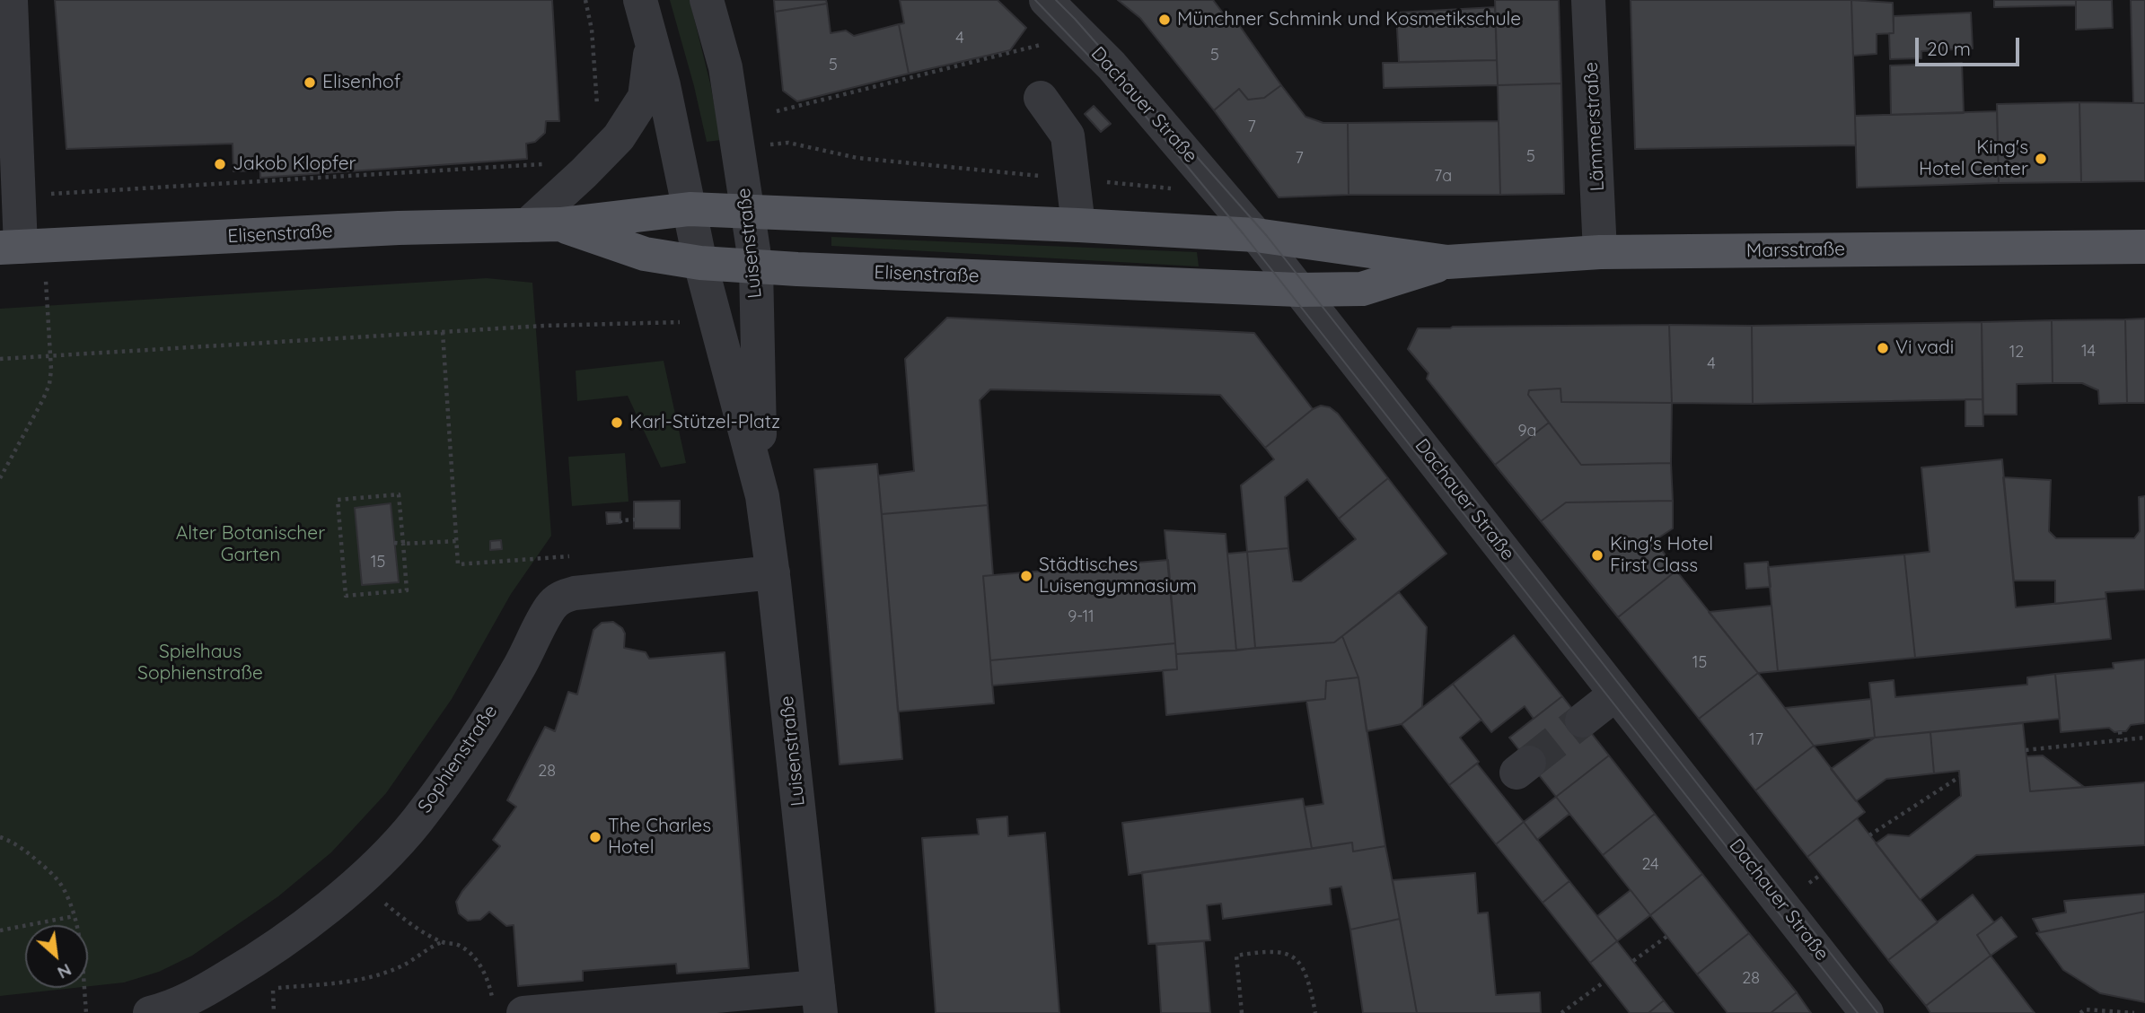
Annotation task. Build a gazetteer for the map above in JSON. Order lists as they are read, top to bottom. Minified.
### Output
{"streets":{"main road":["Elisenstraße","Marsstraße"],"street":["Dachauer Straße","Lämmerstraße","Luisenstraße","Sophienstraße"]},"crossings":[["Dachauer Straße","Elisenstraße"],["Dachauer Straße","Marsstraße"],["Lämmerstraße","Marsstraße"],["Elisenstraße","Luisenstraße"],["Elisenstraße","Marsstraße"],["Luisenstraße","Sophienstraße"]],"parks":["Alter Botanischer Garten","Spielhaus Sophienstraße"],"places":["Münchner Schmink und Kosmetikschule","Elisenhof","King's Hotel Center","Jakob Klopfer","Vi vadi","Karl-Stützel-Platz","King's Hotel First Class","Städtisches Luisengymnasium","The Charles Hotel"],"house_numbers":["4","5","5","7","5","7","7a","14","12","4","9a","15","9-11","15","17","28","24","28"],"scale_bar":"20 m","north":"bottom right"}
